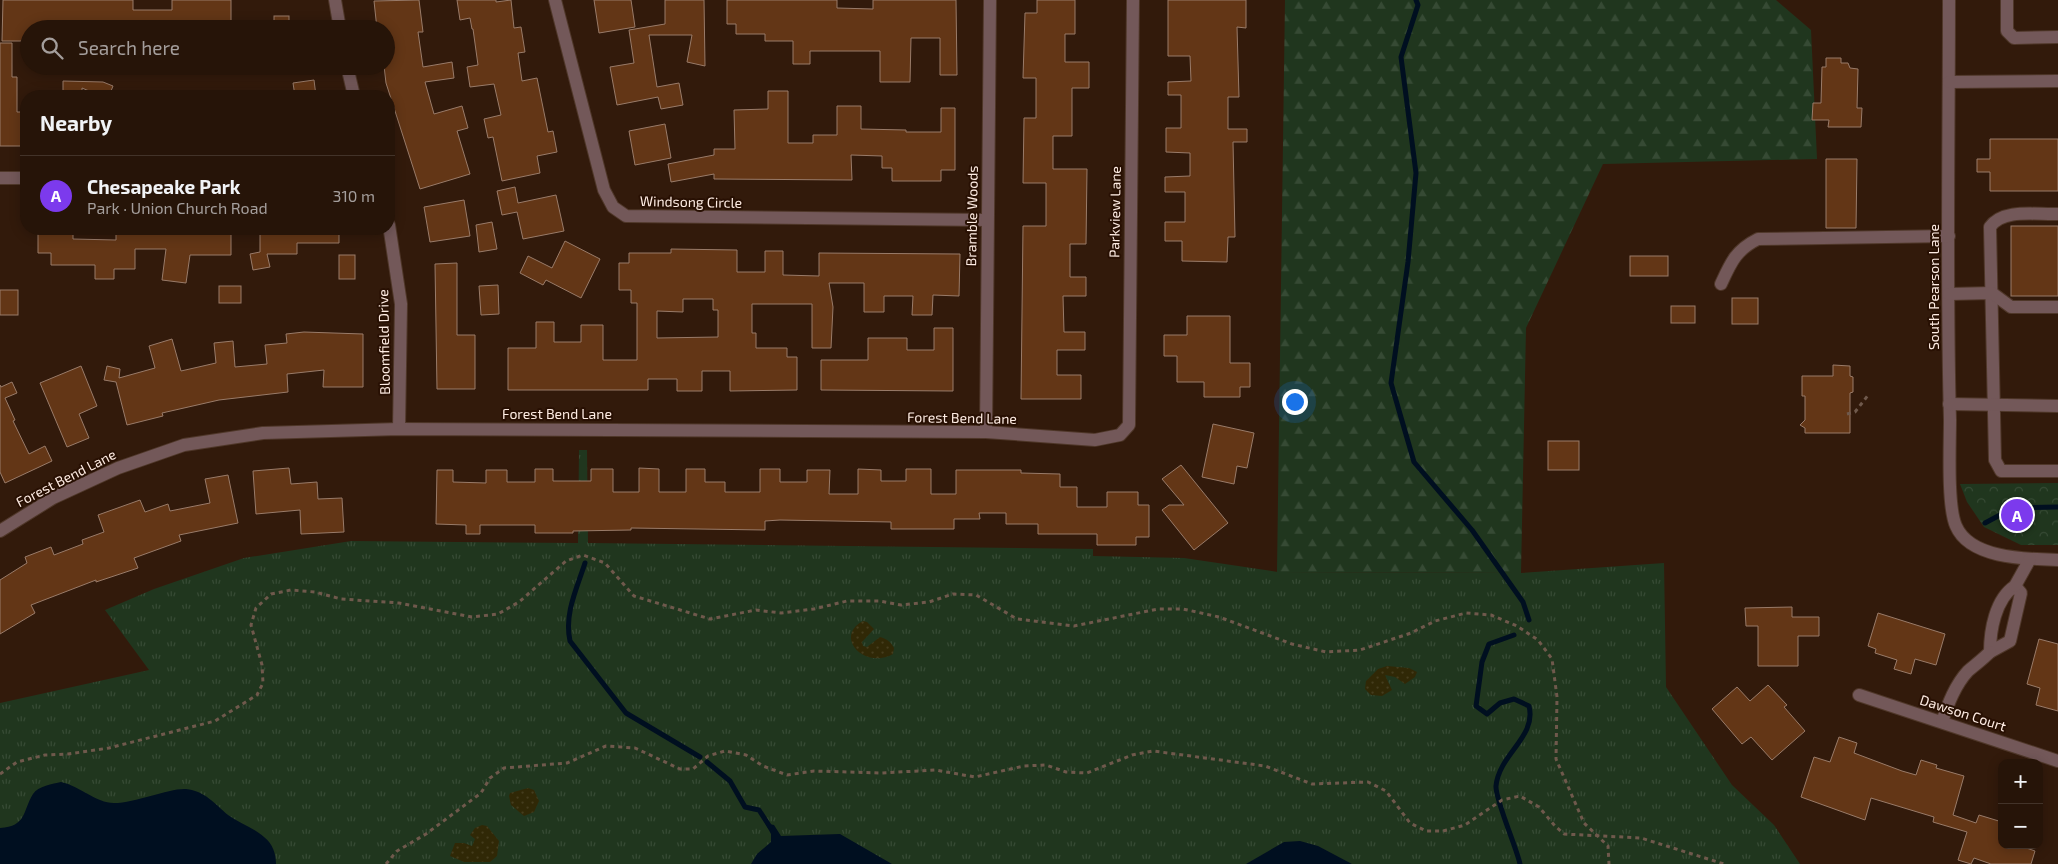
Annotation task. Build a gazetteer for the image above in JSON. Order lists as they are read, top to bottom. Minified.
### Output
{"streets":{"street":["Windsong Circle","Parkview Lane","Bramble Woods","South Pearson Lane","Bloomfield Drive","Forest Bend Lane","Dawson Court"]},"crossings":[["Windsong Circle","Bramble Woods"],["Parkview Lane","Forest Bend Lane"],["Bramble Woods","Forest Bend Lane"],["Bloomfield Drive","Forest Bend Lane"]],"page":{"search":"Search here","heading":"Nearby","list":[{"mark":"A","name":"Chesapeake Park","note":"Park · Union Church Road","value":"310 m"}],"pins":"A","map_buttons":["+","−"]}}
